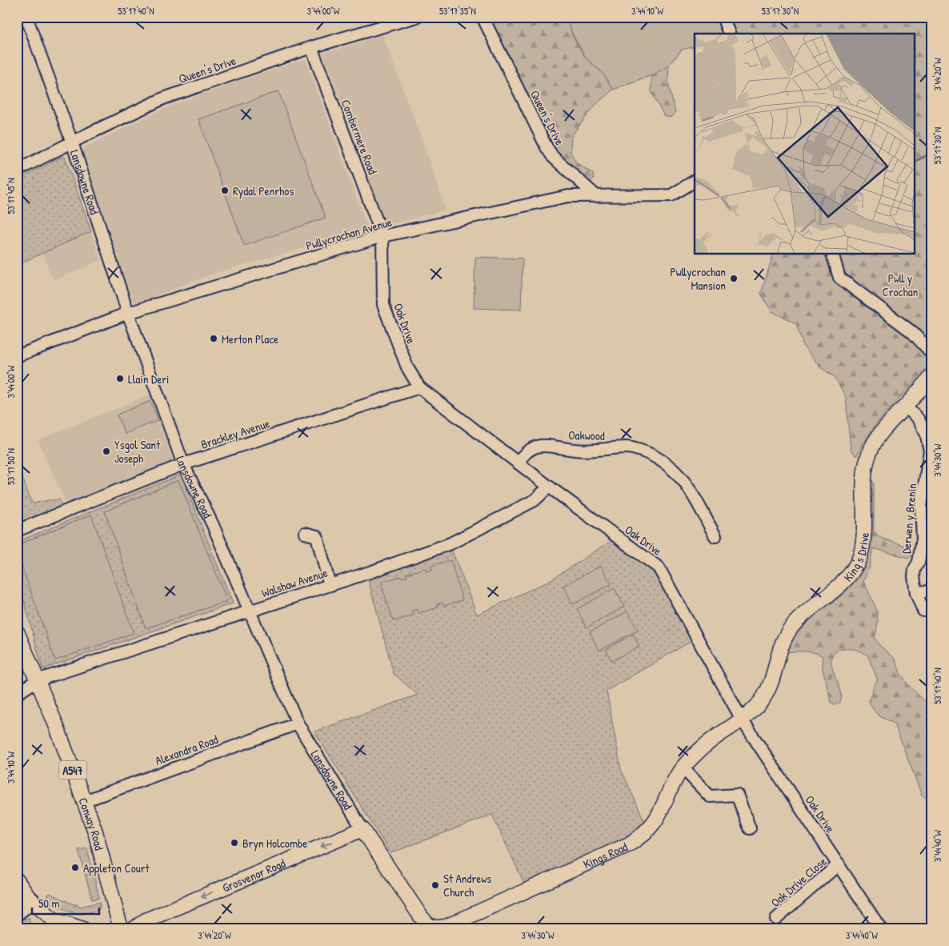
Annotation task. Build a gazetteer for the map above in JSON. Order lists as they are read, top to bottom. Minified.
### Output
{"streets":{"main road":["Lansdowne Road","King's Drive","A547","Conway Road","Kings Road","Grosvenor Road"],"street":["Queen's Drive","Combermere Road","Pwllycrochan Avenue","Oak Drive","Brackley Avenue","Oakwood","Derwen y Brenin","Walshaw Avenue","Alexandra Road","Oak Drive Close"]},"crossings":[["Queen's Drive","Combermere Road"],["Queen's Drive","Lansdowne Road"],["Queen's Drive","Pwllycrochan Avenue"],["Combermere Road","Pwllycrochan Avenue"],["Combermere Road","Oak Drive"],["Lansdowne Road","Pwllycrochan Avenue"],["Lansdowne Road","Brackley Avenue"],["Lansdowne Road","Walshaw Avenue"],["Lansdowne Road","Alexandra Road"],["Lansdowne Road","Kings Road"],["Lansdowne Road","Grosvenor Road"],["Pwllycrochan Avenue","Oak Drive"],["Oak Drive","Brackley Avenue"],["Oak Drive","Oakwood"],["Oak Drive","King's Drive"],["Oak Drive","Walshaw Avenue"],["Oak Drive","Kings Road"],["Oak Drive","Oak Drive Close"],["Derwen y Brenin","King's Drive"],["King's Drive","Kings Road"],["Walshaw Avenue","Conway Road"],["Alexandra Road","Conway Road"],["Conway Road","Grosvenor Road"]],"one_way":["Grosvenor Road"],"parks":["Pwll y Crochan"],"places":["Rydal Penrhos","Pwllycrochan Mansion","Merton Place","Llain Deri","Ysgol Sant Joseph","Bryn Holcombe","Appleton Court","St Andrews Church"],"scale_bar":"50 m","coordinates":["53°17'40\"N","3°44'00\"W","53°17'35\"N","3°44'10\"W","53°17'30\"N","3°44'20\"W","53°17'45\"N","3°44'30\"W","53°17'50\"N","3°44'40\"W"]}
